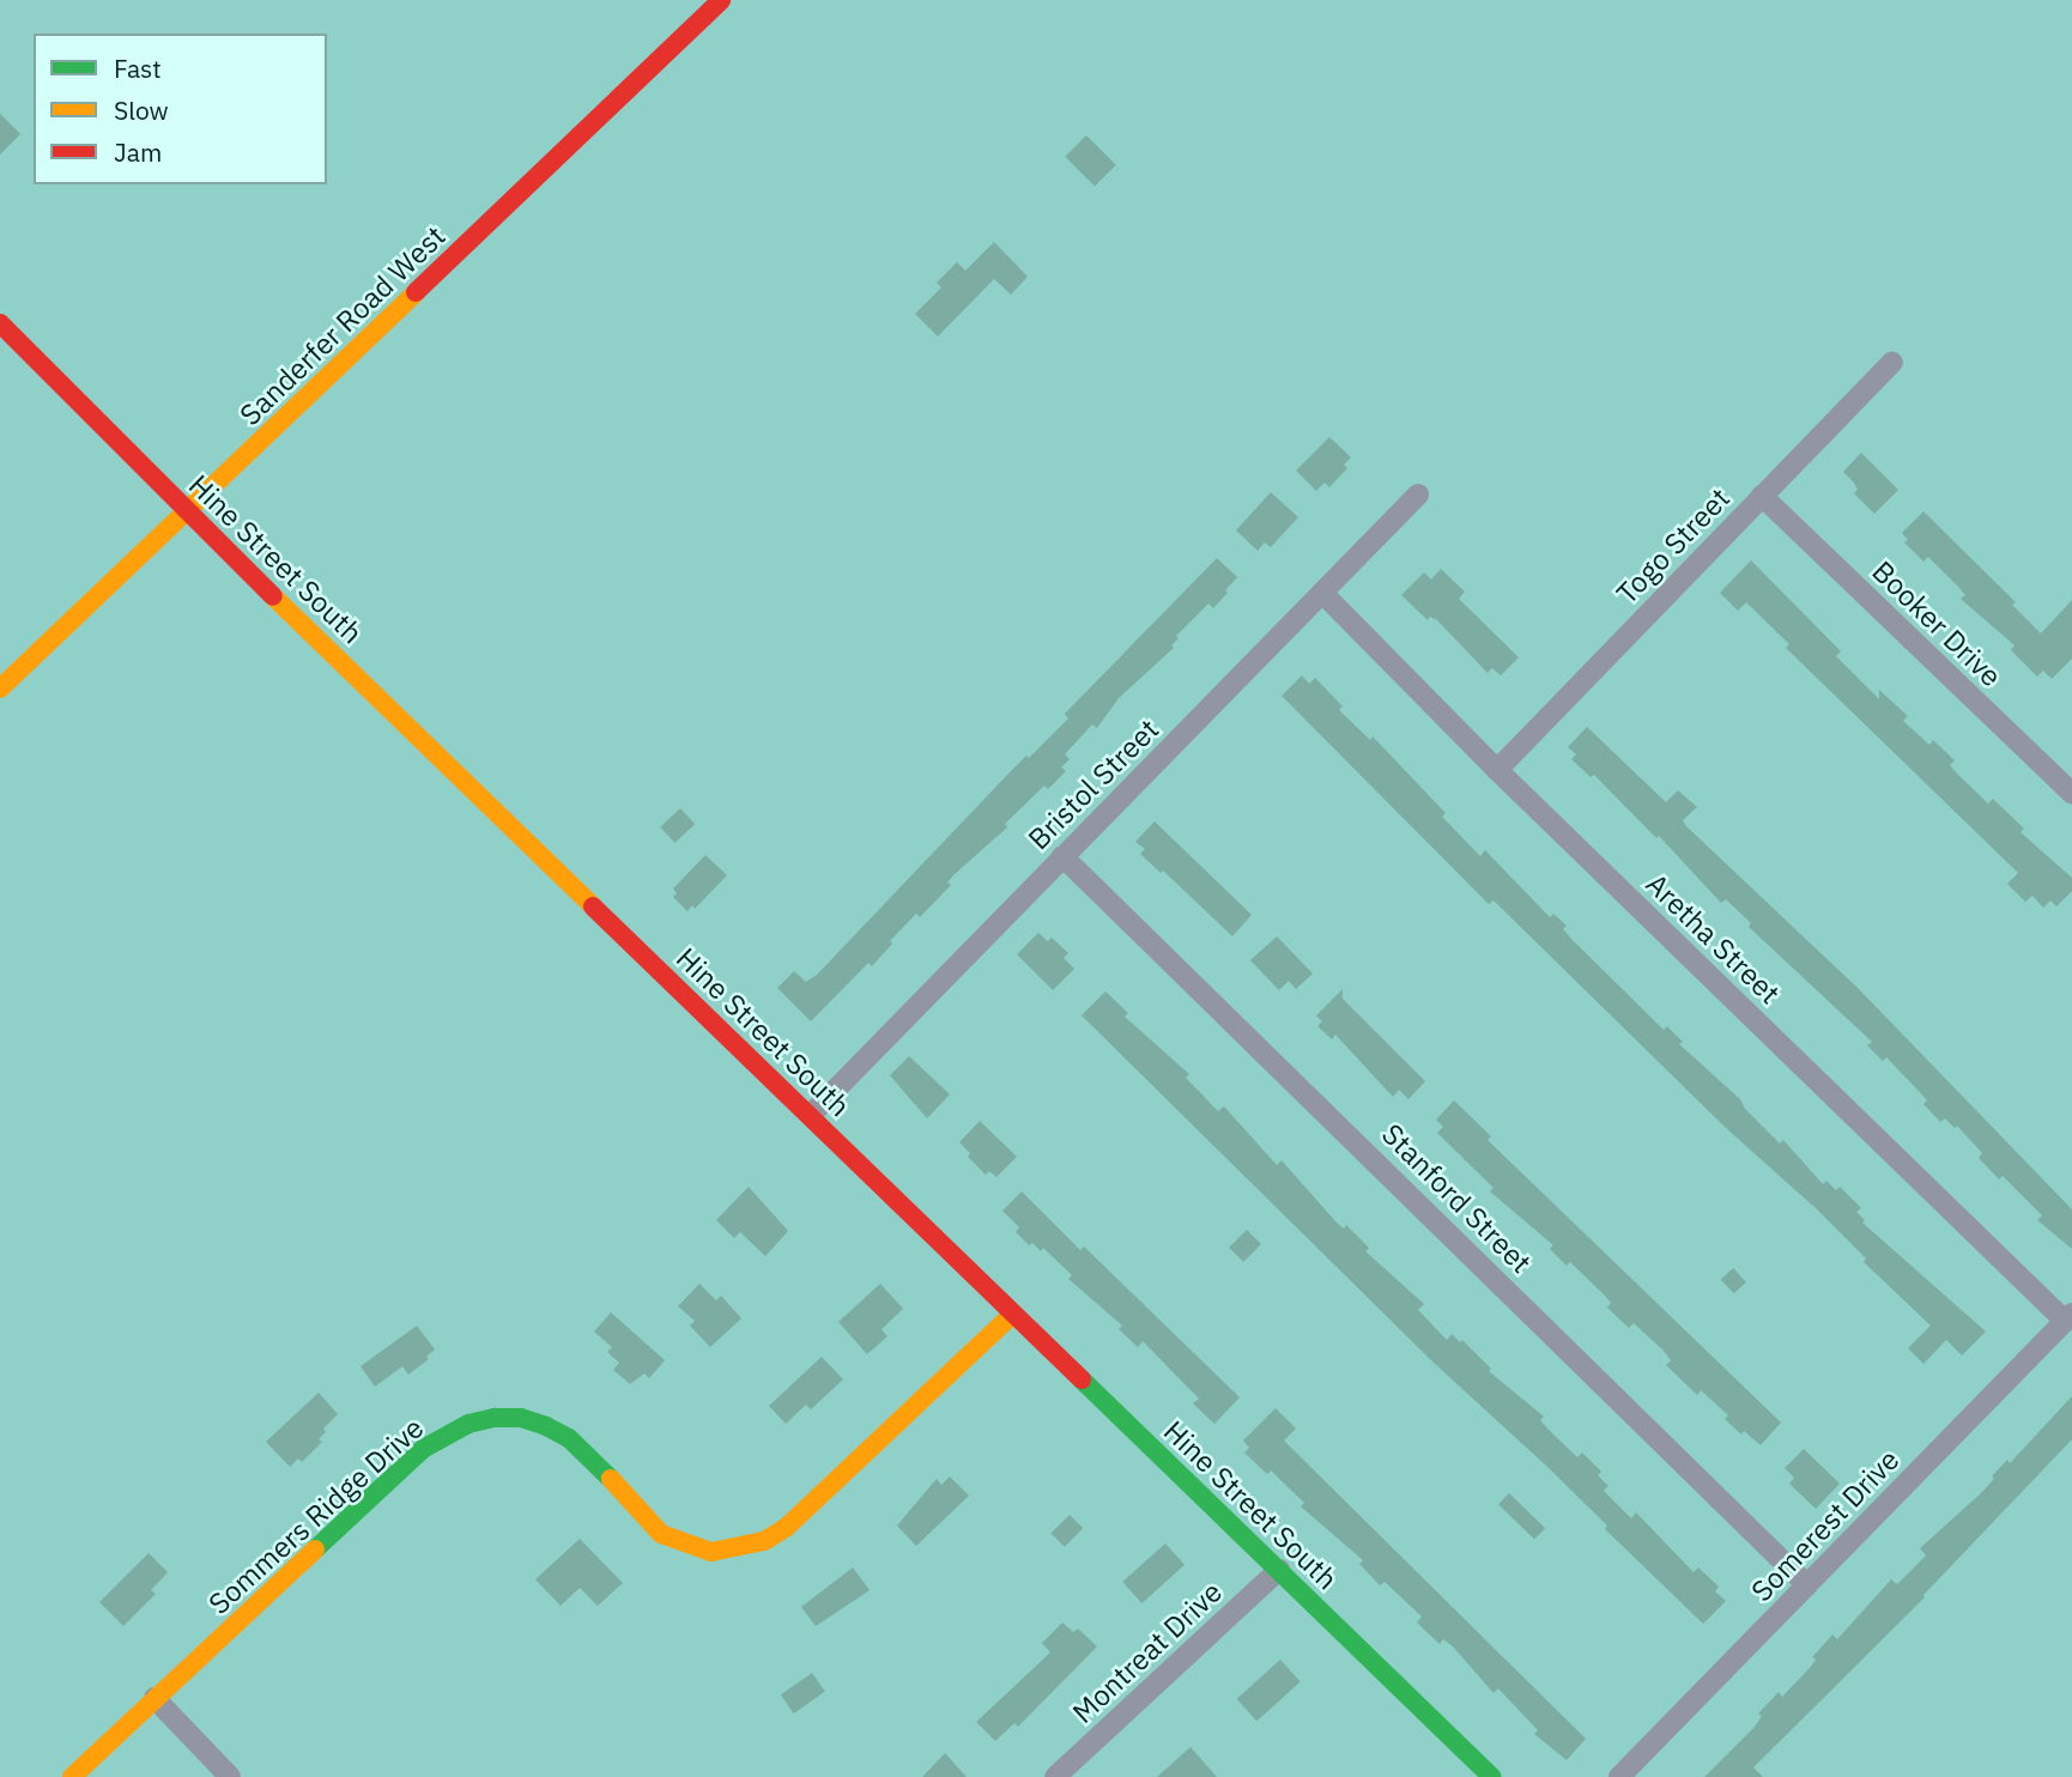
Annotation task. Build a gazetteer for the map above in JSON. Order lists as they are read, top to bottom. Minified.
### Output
{"streets":{"street":["Sanderfer Road West","Togo Street","Hine Street South","Booker Drive","Bristol Street","Aretha Street","Stanford Street","Sommers Ridge Drive","Somerest Drive","Montreat Drive"]},"crossings":[["Sanderfer Road West","Hine Street South"],["Togo Street","Booker Drive"],["Togo Street","Aretha Street"],["Hine Street South","Bristol Street"],["Hine Street South","Sommers Ridge Drive"],["Hine Street South","Montreat Drive"],["Bristol Street","Aretha Street"],["Bristol Street","Stanford Street"],["Aretha Street","Somerest Drive"],["Stanford Street","Somerest Drive"]],"legend":["Fast","Slow","Jam"]}
